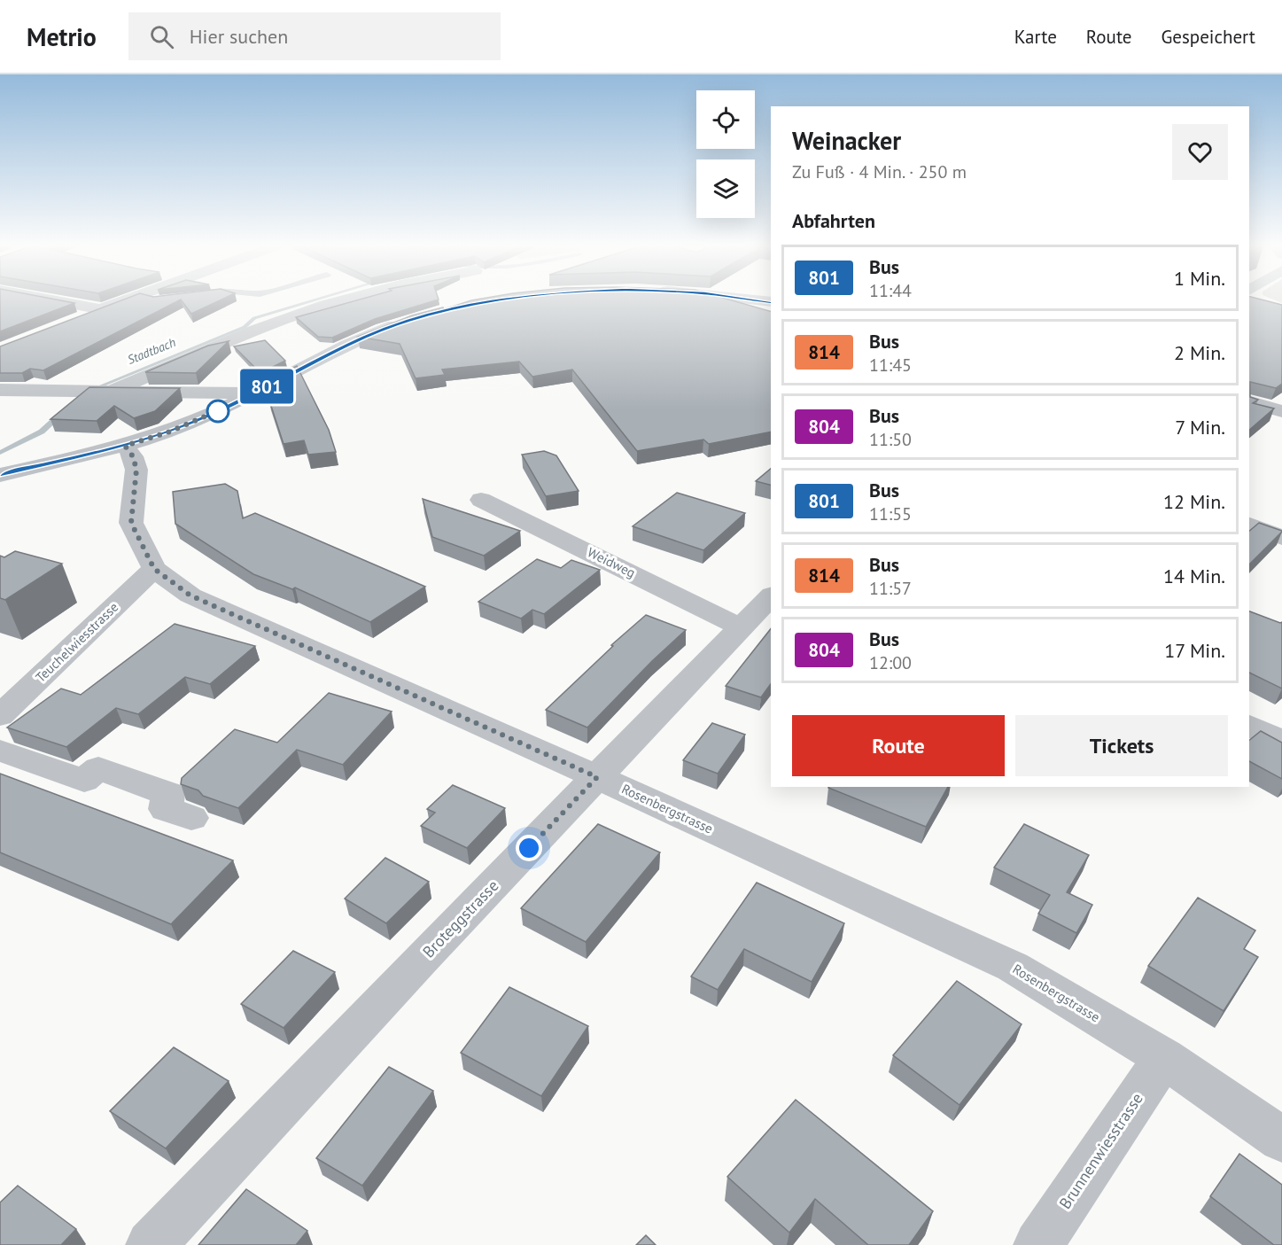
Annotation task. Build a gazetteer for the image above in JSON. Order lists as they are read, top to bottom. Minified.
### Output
{"streets":{"street":["Weidweg","Teuchelwiesstrasse","Rosenbergstrasse","Broteggstrasse","Brunnenwiesstrasse"]},"crossings":[["Weidweg","Broteggstrasse"],["Teuchelwiesstrasse","Rosenbergstrasse"],["Rosenbergstrasse","Broteggstrasse"],["Rosenbergstrasse","Brunnenwiesstrasse"]],"water":["Stadtbach"],"lines":["bus line 801"],"page":{"header":"Metrio","search":"Hier suchen","nav":["Karte","Route","Gespeichert"],"on_map":"801","heading":[["Weinacker","Zu Fuß · 4 Min. · 250 m"],"Abfahrten"],"list":[{"mark":"801","name":"Bus","note":"11:44","value":"1 Min."},{"mark":"814","name":"Bus","note":"11:45","value":"2 Min."},{"mark":"804","name":"Bus","note":"11:50","value":"7 Min."},{"mark":"801","name":"Bus","note":"11:55","value":"12 Min."},{"mark":"814","name":"Bus","note":"11:57","value":"14 Min."},{"mark":"804","name":"Bus","note":"12:00","value":"17 Min."}],"buttons":["Route","Tickets"]}}
